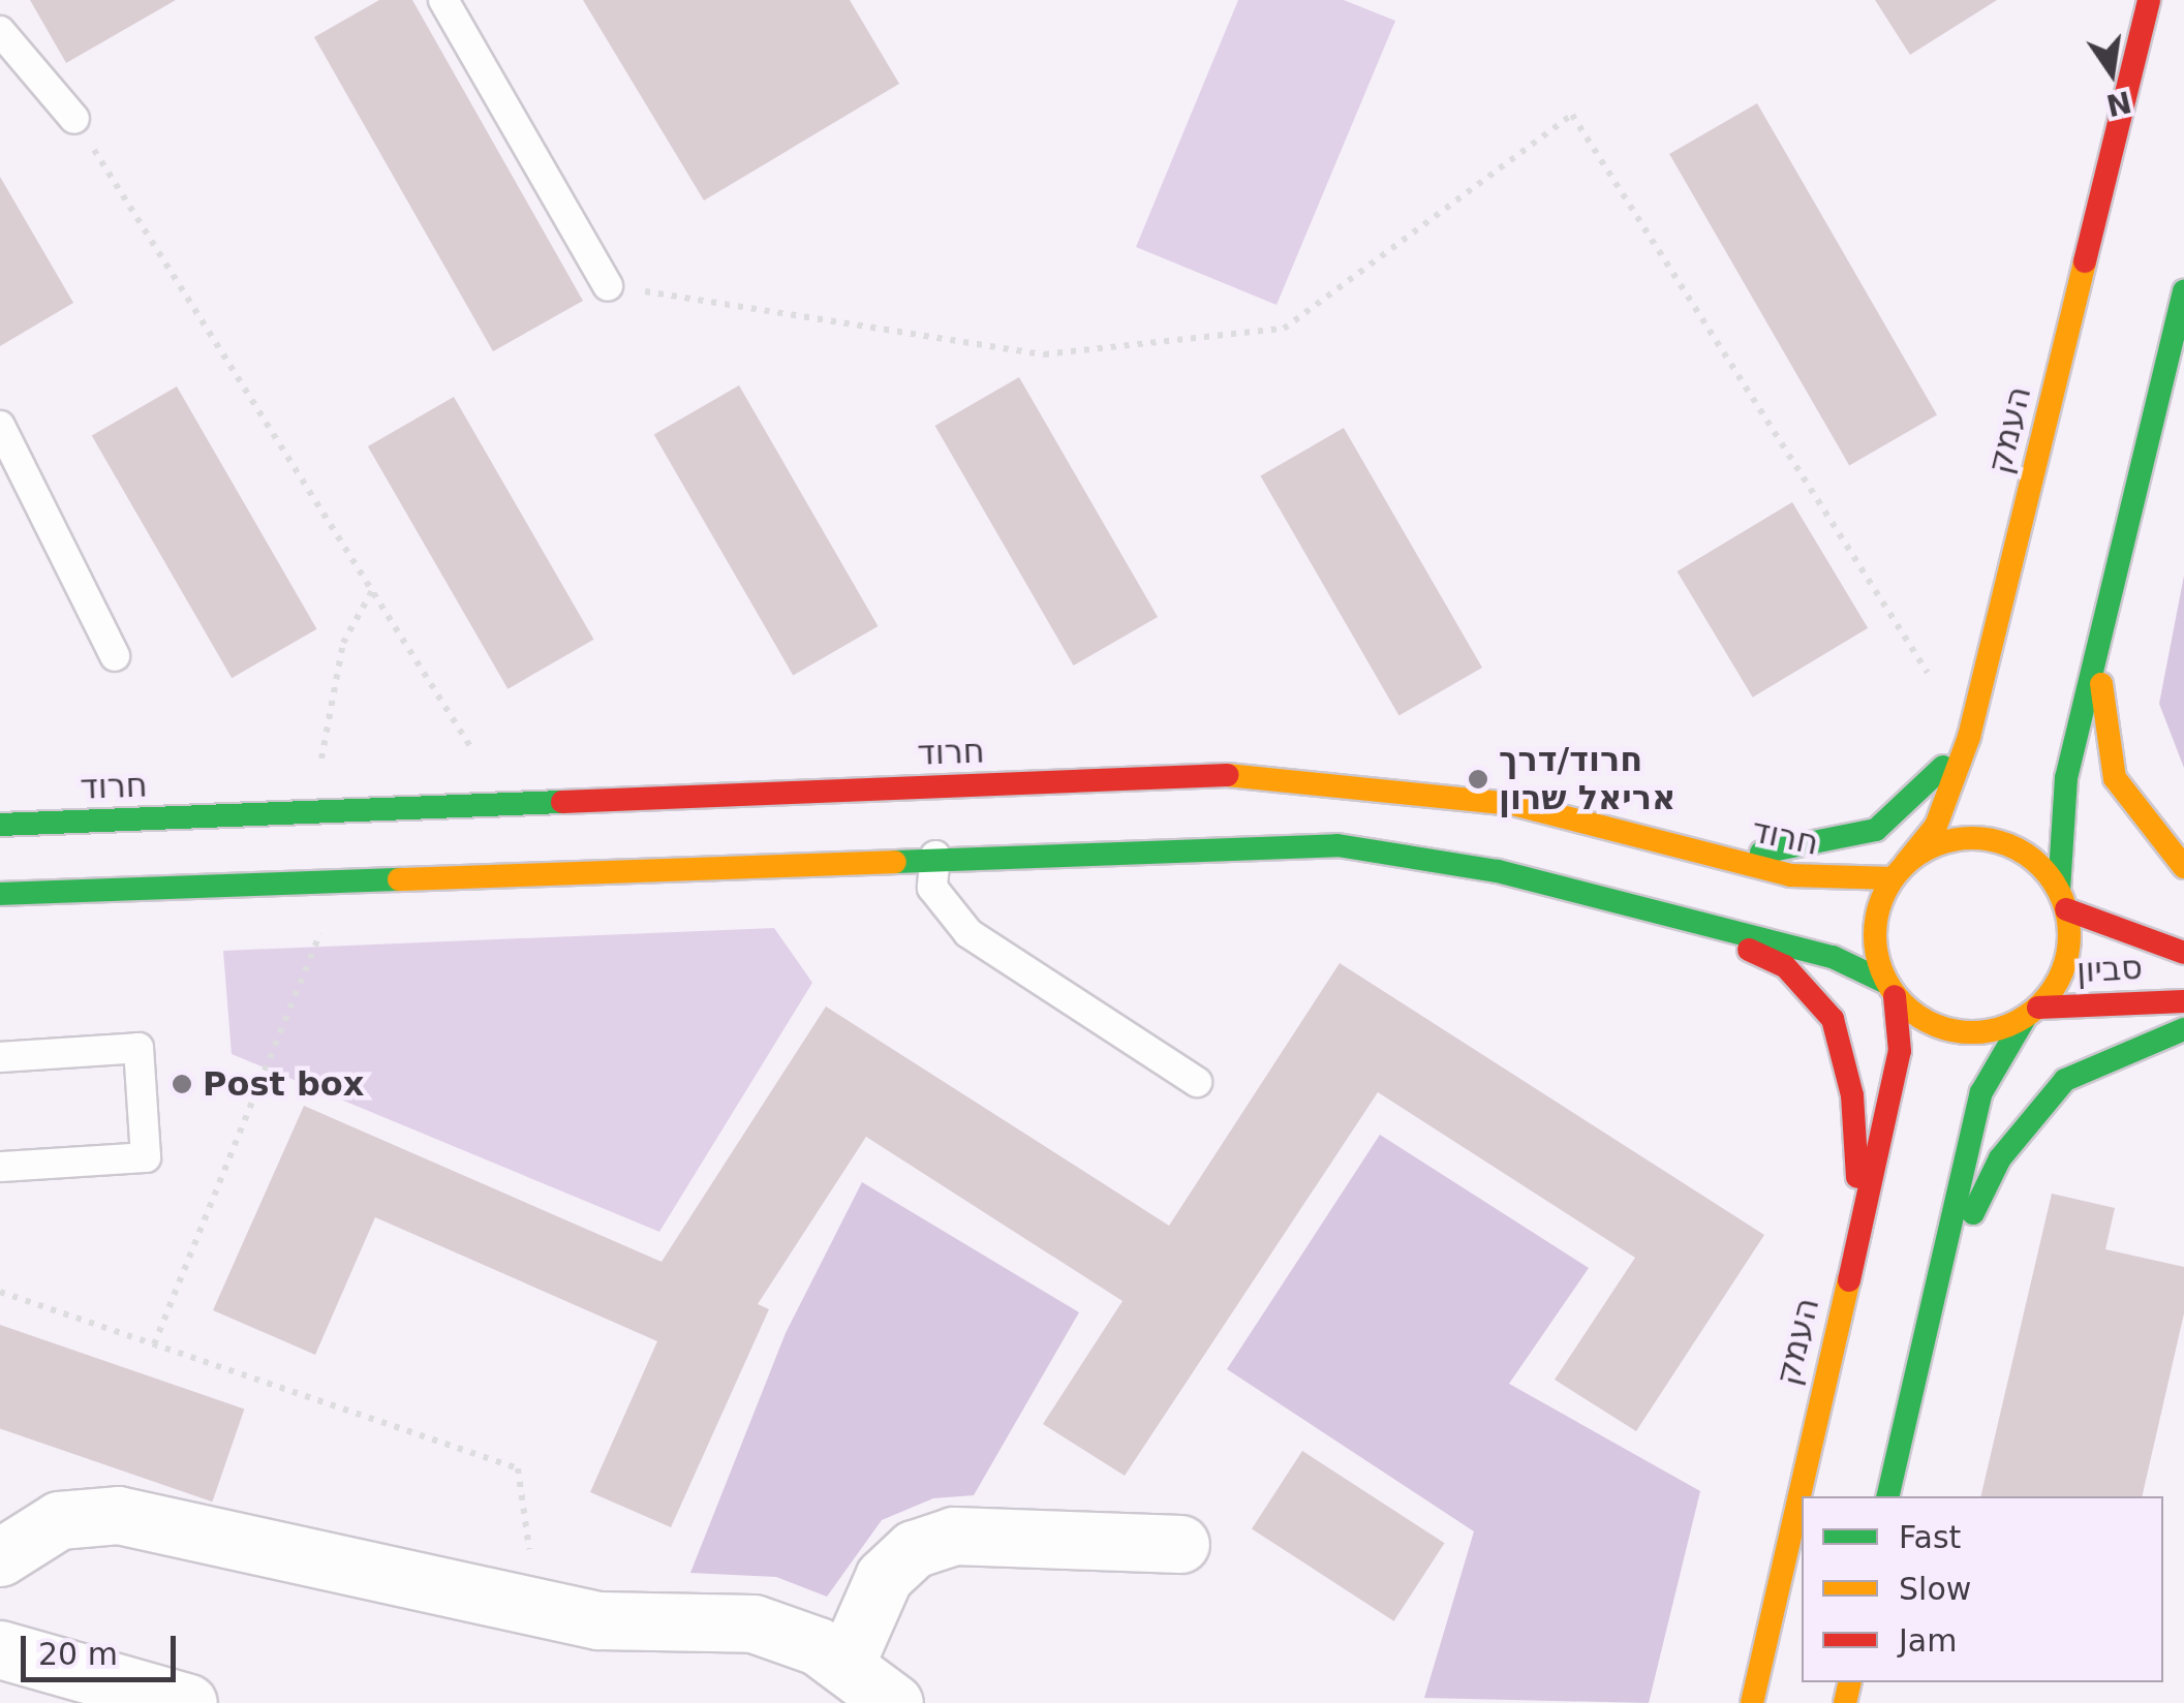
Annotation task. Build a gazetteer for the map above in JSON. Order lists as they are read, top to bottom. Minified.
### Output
{"streets":{"main road":["העמק","חרוד","סביון"]},"crossings":[["העמק","חרוד"],["העמק","סביון"],["חרוד","סביון"]],"places":["חרוד/דרך אריאל שרון","Post box"],"legend":["Fast","Slow","Jam"],"scale_bar":"20 m","north":"bottom"}
